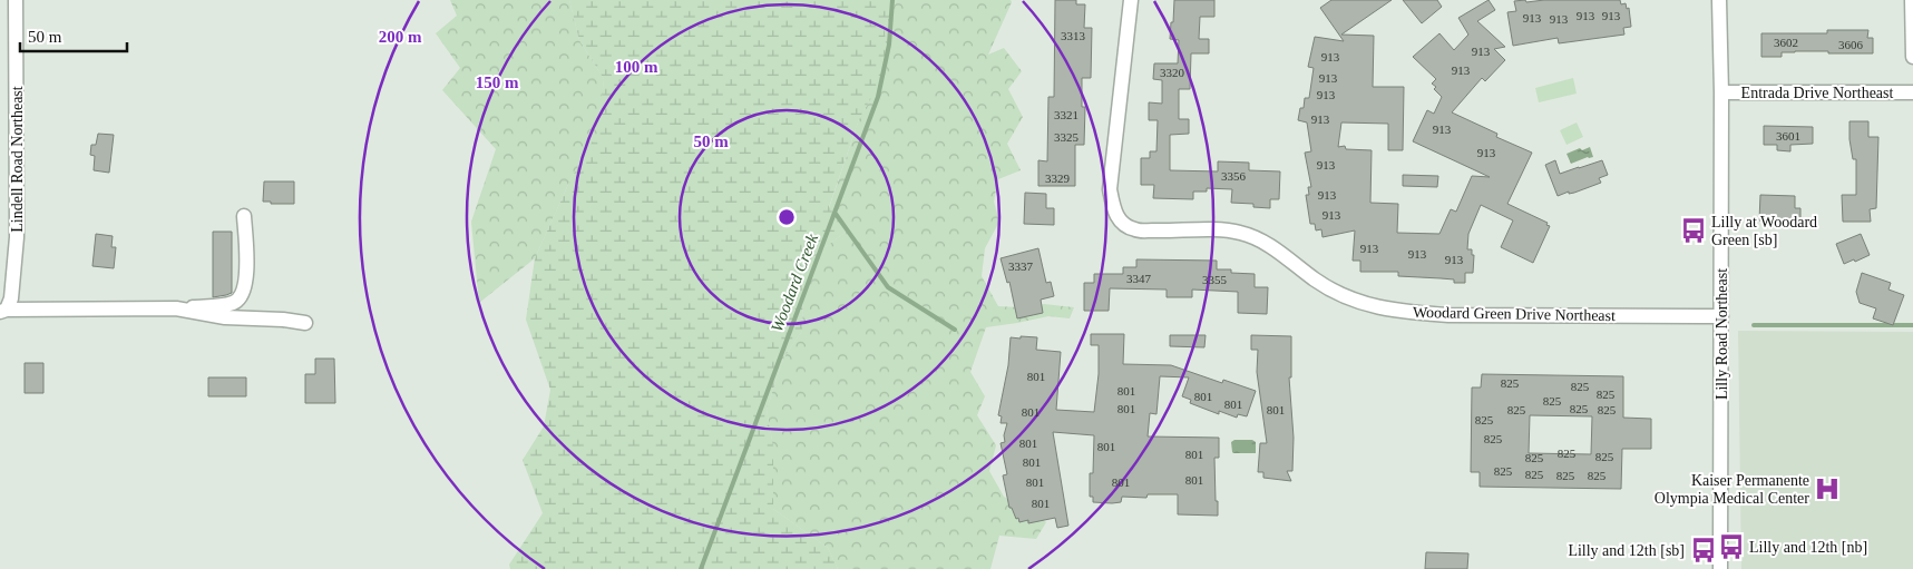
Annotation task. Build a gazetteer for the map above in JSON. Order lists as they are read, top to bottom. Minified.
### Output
{"streets":{"street":["Entrada Drive Northeast","Lindell Road Northeast","Woodard Green Drive Northeast","Lilly Road Northeast"]},"crossings":[["Entrada Drive Northeast","Lilly Road Northeast"],["Woodard Green Drive Northeast","Lilly Road Northeast"]],"water":["Woodard Creek"],"places":{"bus stop":["Lilly at Woodard Green [sb]","Lilly and 12th [nb]","Lilly and 12th [sb]"],"hospital":["Kaiser Permanente Olympia Medical Center"]},"house_numbers":["913","913","913","913","3313","3602","3606","913","913","913","3320","913","913","3321","913","913","3601","3325","913","913","3356","3329","913","913","913","913","913","3337","3347","3355","801","825","825","801","825","801","825","801","801","825","801","825","825","801","825","825","801","801","825","801","825","825","801","825","825","825","825","801","801","801","801"],"scale_bar":"50 m","rings":["200 m","100 m","150 m","50 m"]}
